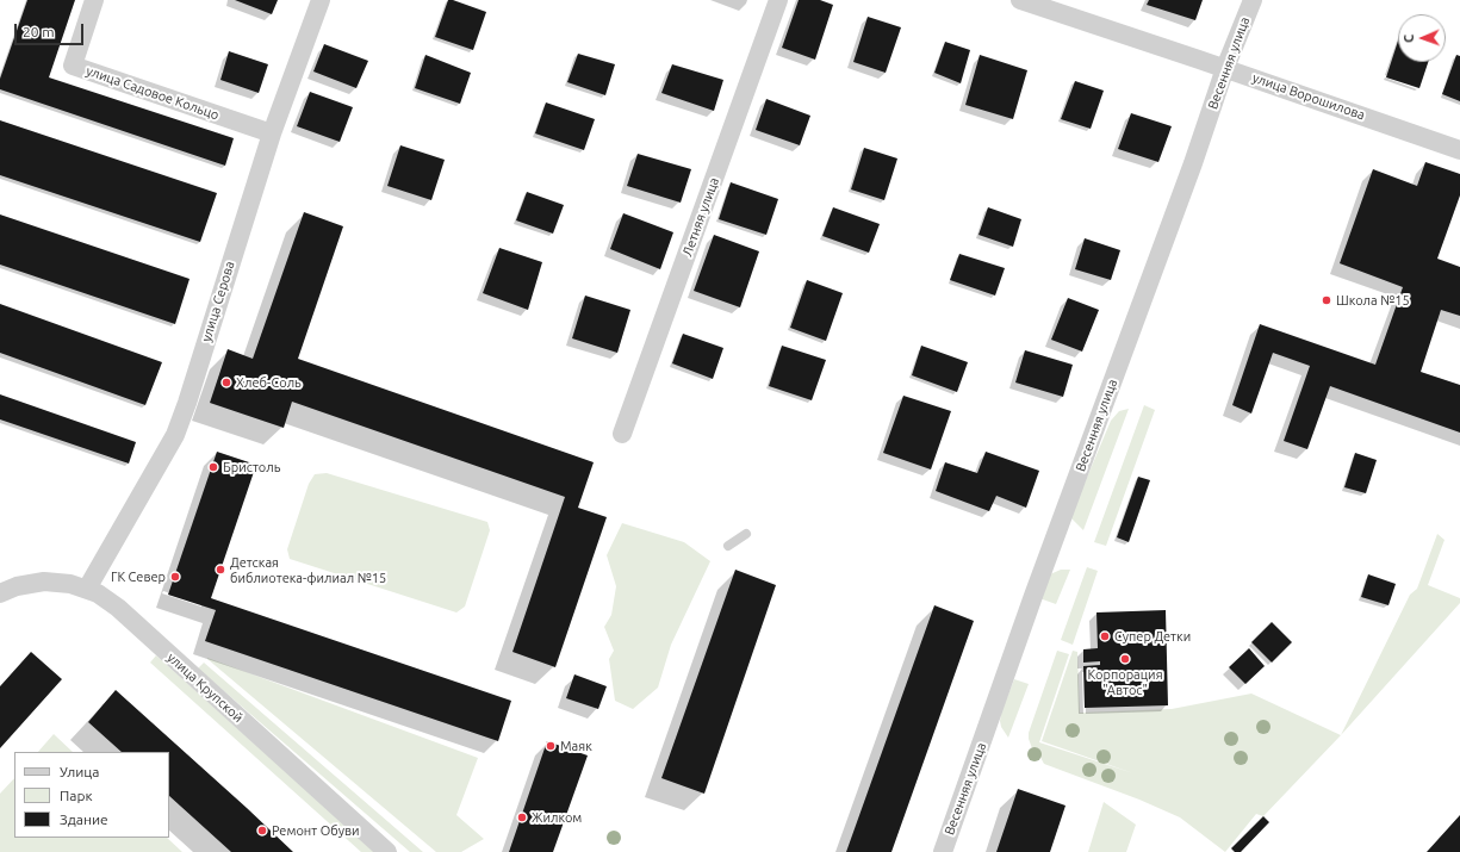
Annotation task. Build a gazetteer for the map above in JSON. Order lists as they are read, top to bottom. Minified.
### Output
{"streets":{"street":["Весенняя улица","улица Садовое Кольцо","улица Ворошилова","Летняя улица","улица Серова","улица Крупской"]},"crossings":[["Весенняя улица","улица Ворошилова"],["улица Садовое Кольцо","улица Серова"],["улица Серова","улица Крупской"]],"places":["Школа №15","Хлеб-Соль","Бристоль","Детская библиотека-филиал №15","ГК Север","Супер Детки","Корпорация \"Автос\"","Маяк","Жилком","Ремонт Обуви"],"legend":["Улица","Парк","Здание"],"scale_bar":"20 m","north":"left"}
